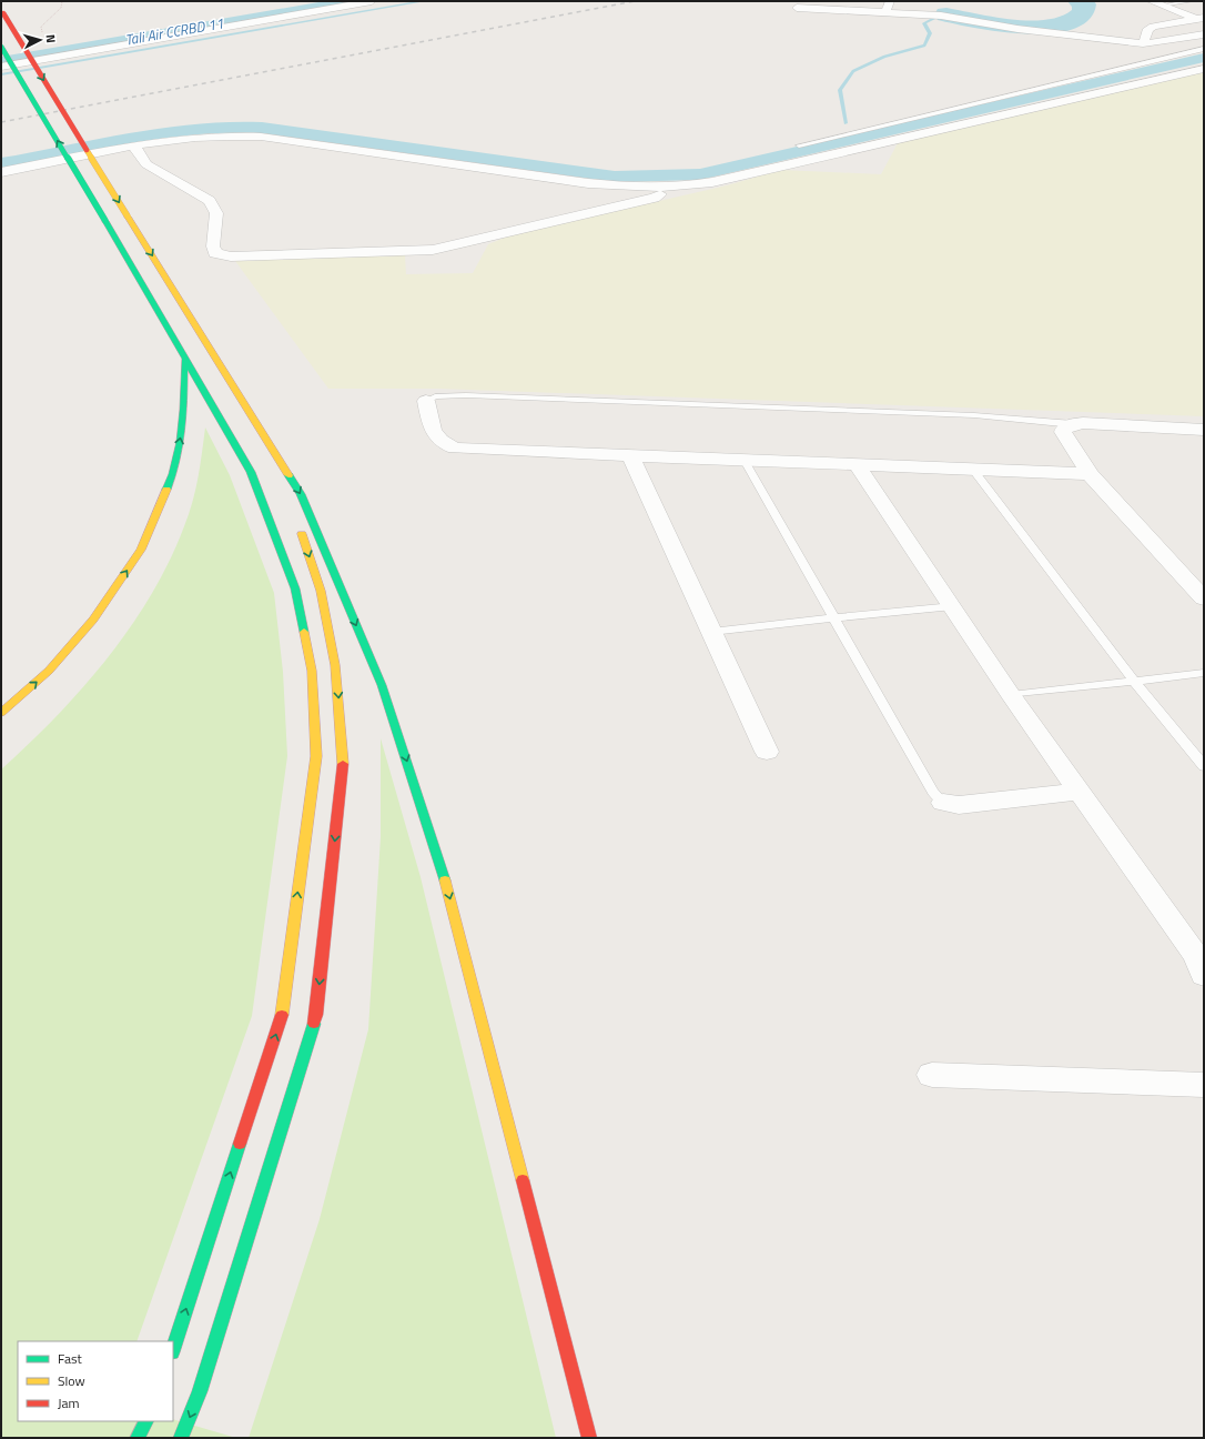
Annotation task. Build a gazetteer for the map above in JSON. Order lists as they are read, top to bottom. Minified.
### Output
{"water":["Tali Air CCRBD 11"],"legend":["Fast","Slow","Jam"],"north":"right"}
